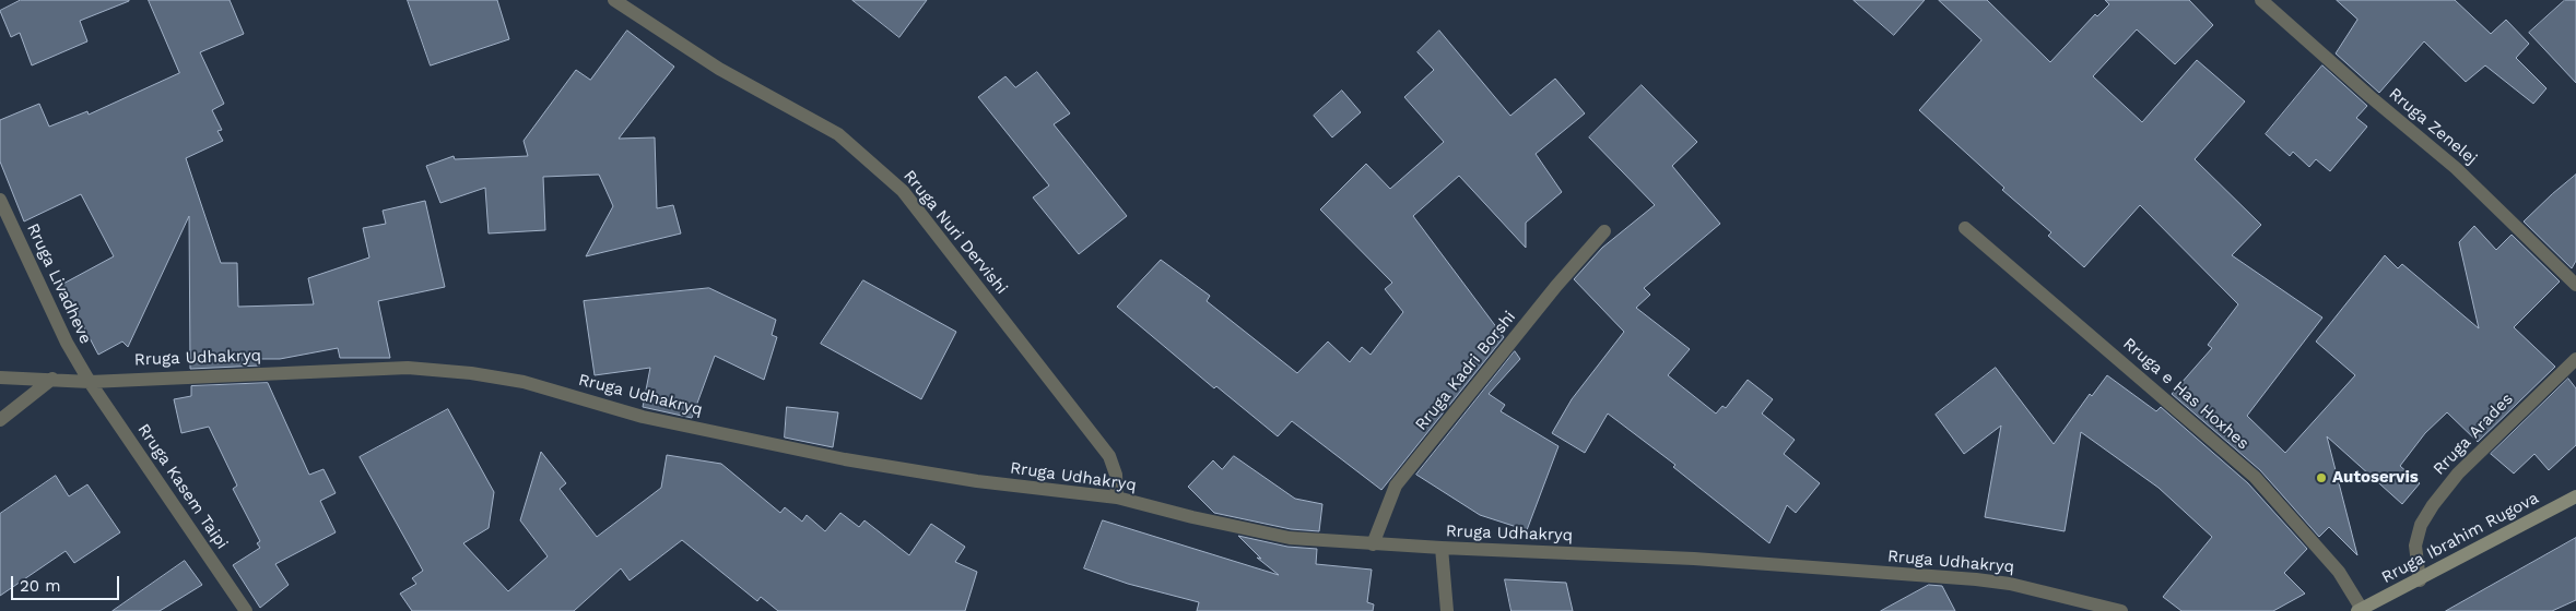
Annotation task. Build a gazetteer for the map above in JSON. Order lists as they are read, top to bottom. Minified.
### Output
{"streets":{"main road":["Rruga Ibrahim Rugova"],"street":["Rruga Zenelej","Rruga Nuri Dervishi","Rruga Livadheve","Rruga Udhakryq","Rruga Kadri Borshi","Rruga e Has Hoxhes","Rruga Arades","Rruga Kasem Taipi"]},"crossings":[["Rruga Nuri Dervishi","Rruga Udhakryq"],["Rruga Livadheve","Rruga Udhakryq"],["Rruga Livadheve","Rruga Kasem Taipi"],["Rruga Udhakryq","Rruga Kadri Borshi"],["Rruga Udhakryq","Rruga Kasem Taipi"],["Rruga e Has Hoxhes","Rruga Ibrahim Rugova"],["Rruga Arades","Rruga Ibrahim Rugova"]],"places":["Autoservis"],"scale_bar":"20 m"}
